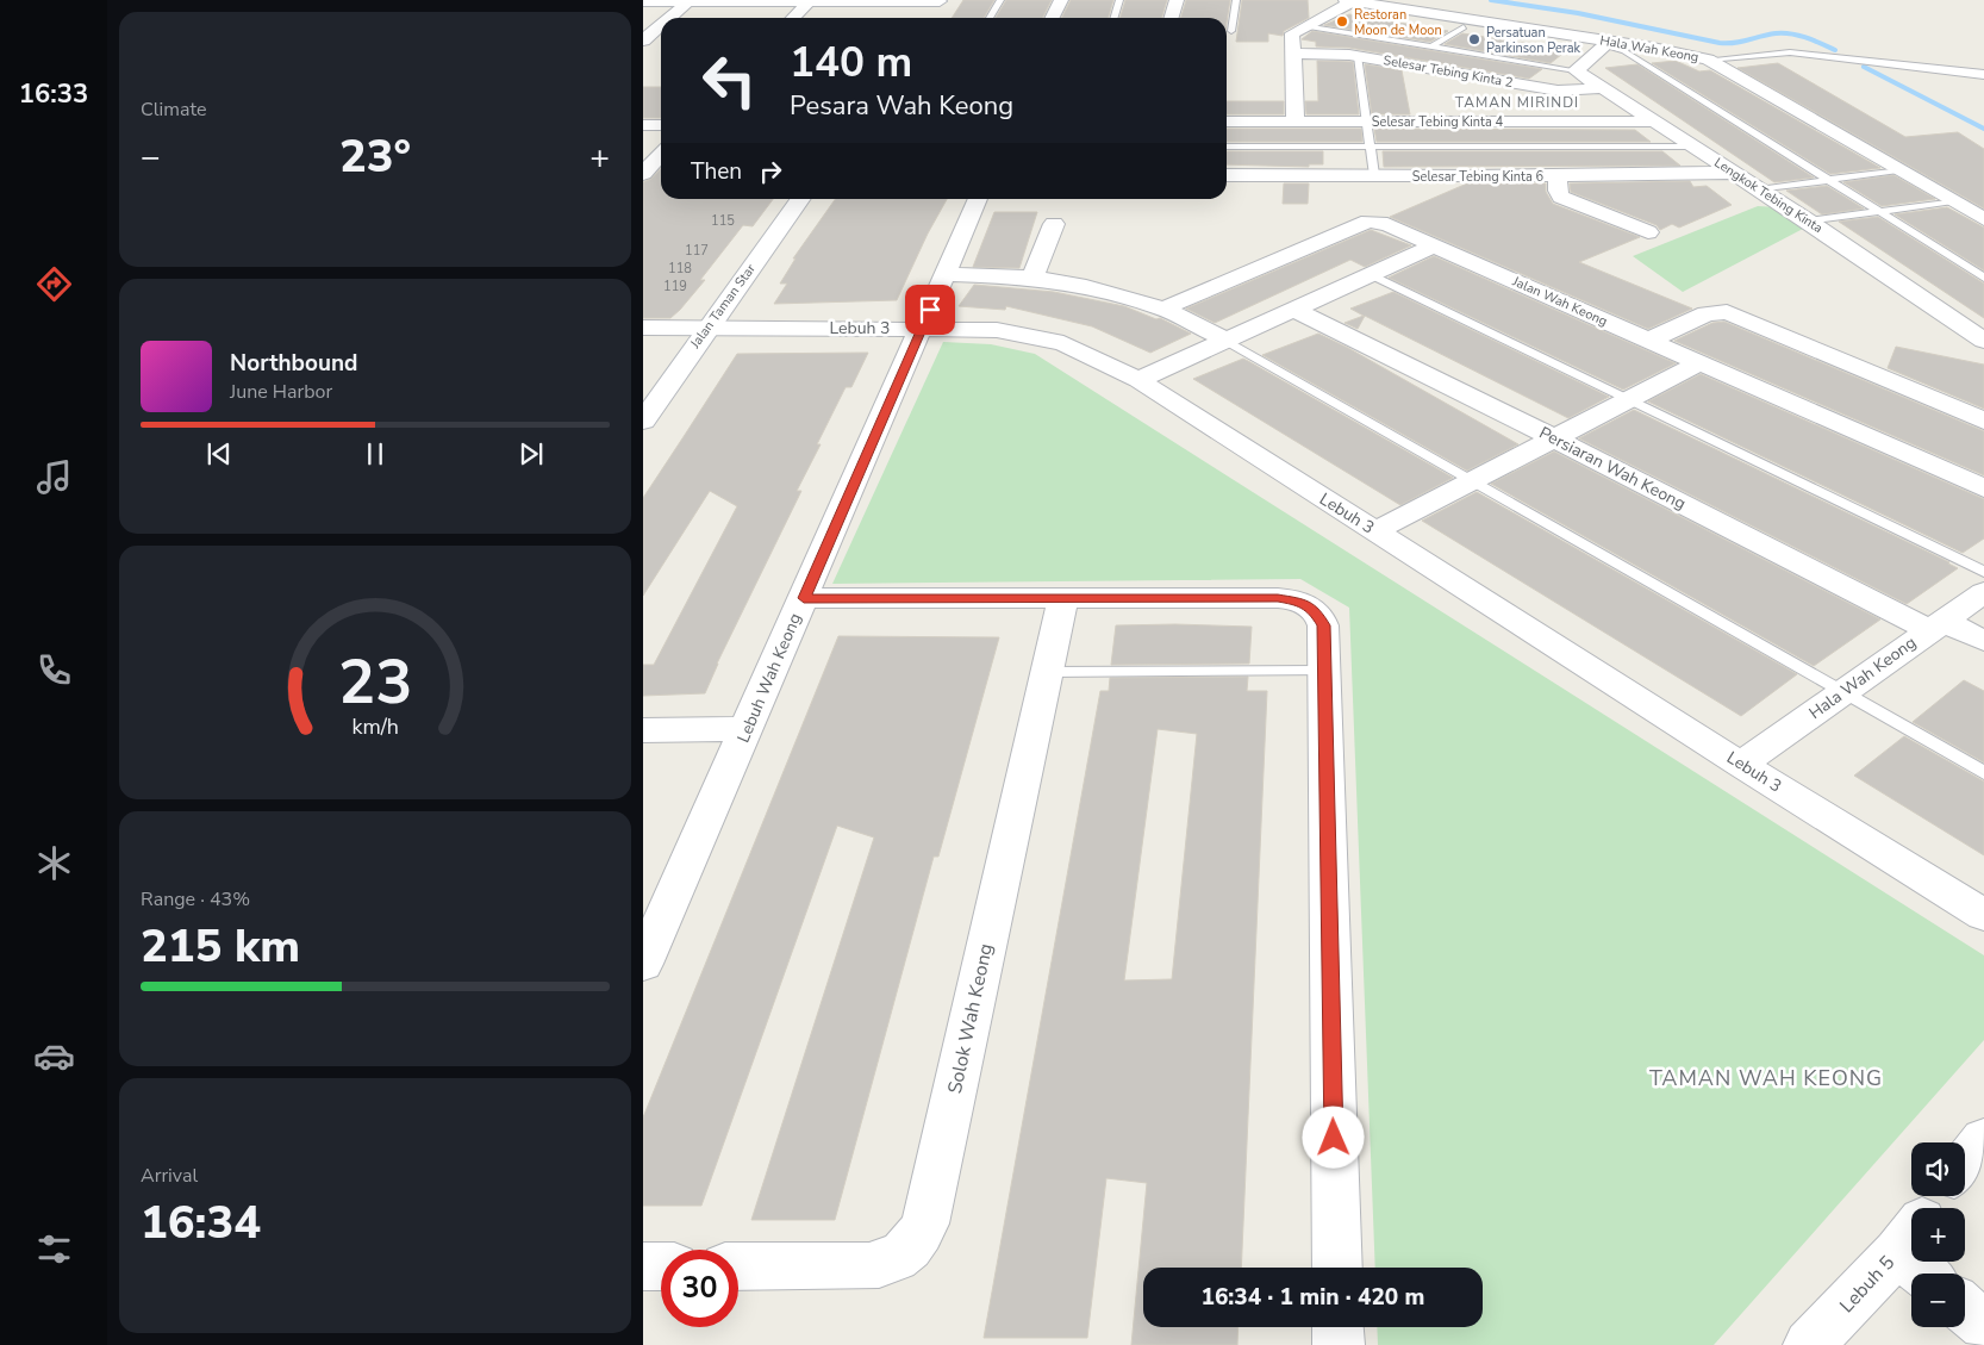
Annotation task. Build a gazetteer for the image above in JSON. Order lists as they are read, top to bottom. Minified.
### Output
{"streets":{"street":["Hala Wah Keong","Selesar Tebing Kinta 2","Selesar Tebing Kinta 4","Selesar Tebing Kinta 6","Lengkok Tebing Kinta","Jalan Wah Keong","Jalan Taman Star","Lebuh 3","Persiaran Wah Keong","Lebuh Wah Keong","Solok Wah Keong","Lebuh 5"]},"crossings":[["Hala Wah Keong","Lebuh 3"],["Hala Wah Keong","Persiaran Wah Keong"],["Selesar Tebing Kinta 2","Lengkok Tebing Kinta"],["Selesar Tebing Kinta 4","Lengkok Tebing Kinta"],["Selesar Tebing Kinta 6","Lengkok Tebing Kinta"],["Jalan Taman Star","Lebuh 3"],["Lebuh 3","Lebuh Wah Keong"]],"districts":["TAMAN MIRINDI","TAMAN WAH KEONG"],"places":["Restoran Moon de Moon","Persatuan Parkinson Perak"],"house_numbers":["115","117","118","119"],"page":{"tabs":"16:33","tile":["Climate",["Range · 43%","215 km"],["Arrival","16:34"]],"turn":["140 m","Pesara Wah Keong"],"heat":["−","23°","+"],"then":"Then","song":["Northbound","June Harbor"],"map_buttons":["+","−"],"limit":"30","trip":"16:34 · 1 min · 420 m","gauge":["23","km/h"]}}
